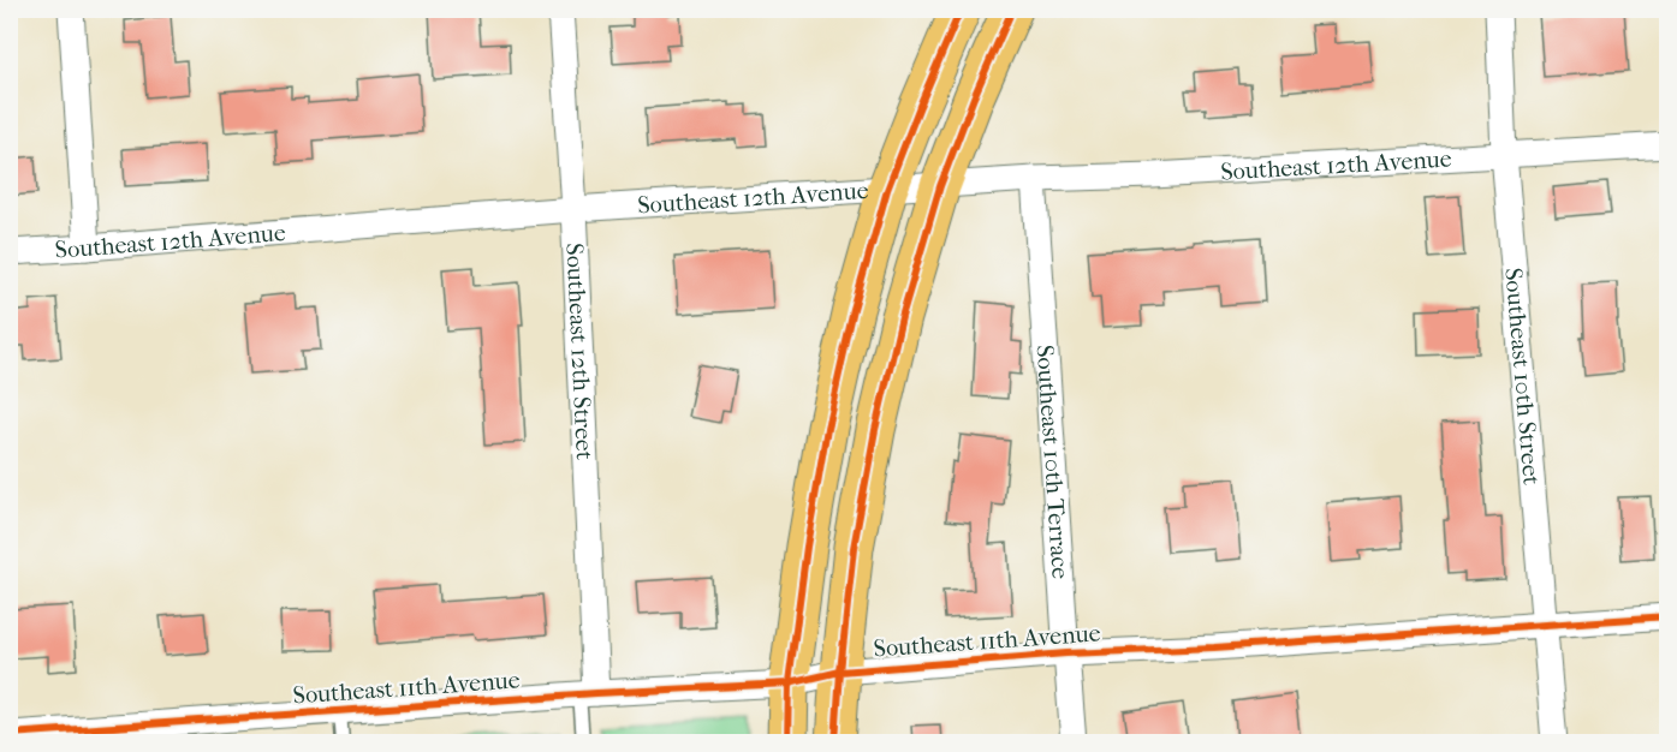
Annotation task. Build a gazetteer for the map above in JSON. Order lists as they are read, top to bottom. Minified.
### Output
{"streets":{"street":["Southeast 12th Avenue","Southeast 12th Street","Southeast 10th Street","Southeast 10th Terrace","Southeast 11th Avenue"]},"crossings":[["Southeast 12th Avenue","Southeast 12th Street"],["Southeast 12th Avenue","Southeast 10th Street"],["Southeast 12th Avenue","Southeast 10th Terrace"],["Southeast 12th Street","Southeast 11th Avenue"],["Southeast 10th Street","Southeast 11th Avenue"],["Southeast 10th Terrace","Southeast 11th Avenue"]]}
